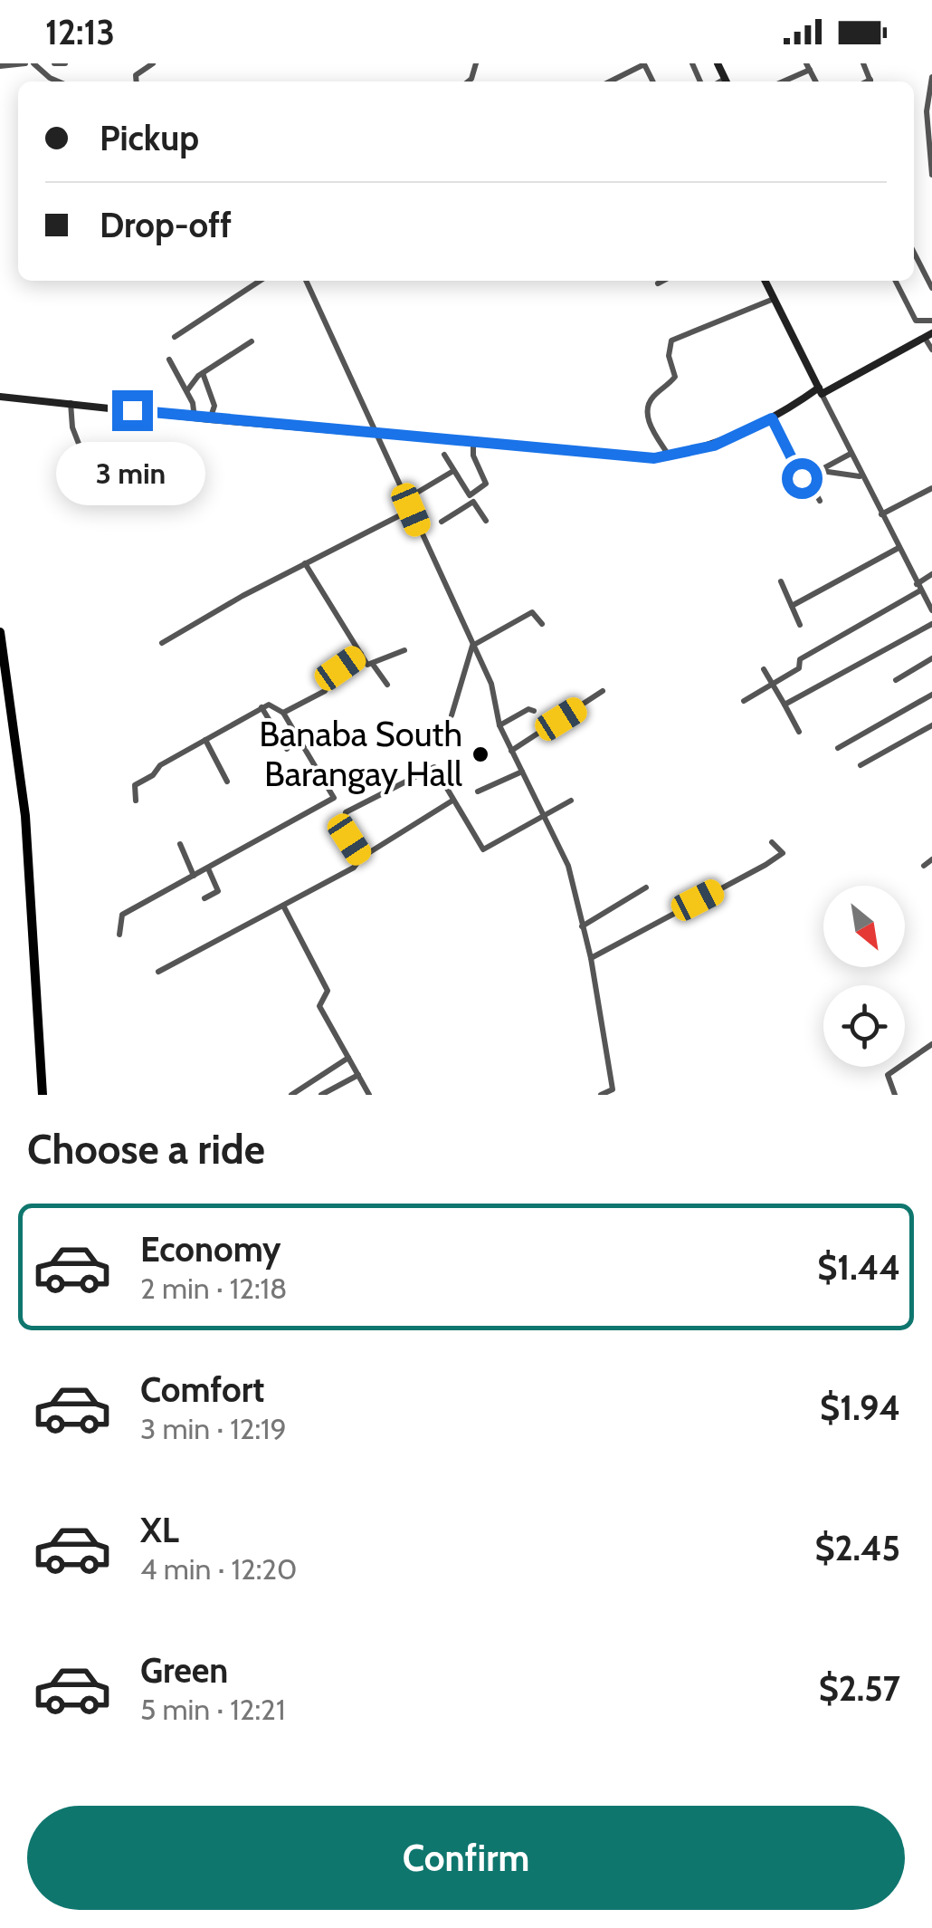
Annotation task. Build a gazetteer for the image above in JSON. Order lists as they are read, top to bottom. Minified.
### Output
{"places":["Banaba South Barangay Hall"],"north":"bottom right","page":{"status":"12:13","banner":["Pickup","Drop-off"],"bubble":"3 min","heading":"Choose a ride","list":[{"name":"Economy","note":"2 min · 12:18","value":"$1.44"},{"name":"Comfort","note":"3 min · 12:19","value":"$1.94"},{"name":"XL","note":"4 min · 12:20","value":"$2.45"},{"name":"Green","note":"5 min · 12:21","value":"$2.57"}],"buttons":"Confirm"}}
